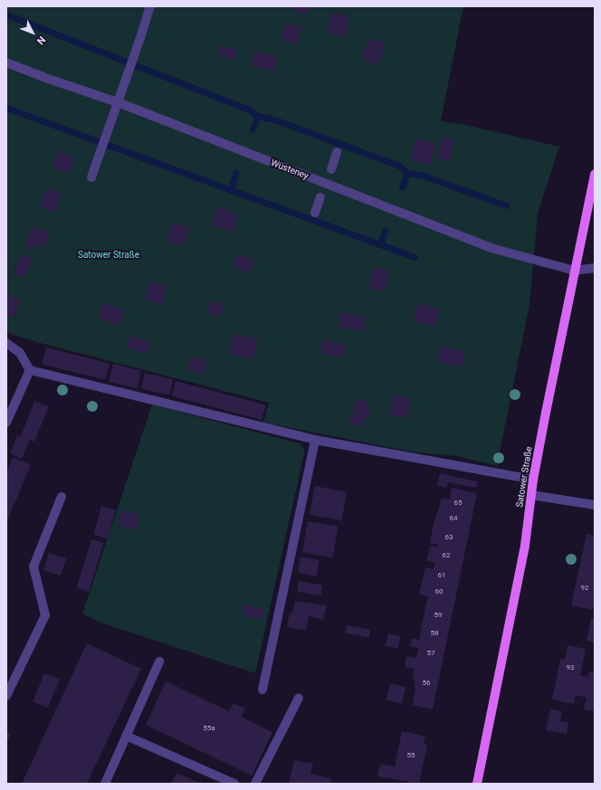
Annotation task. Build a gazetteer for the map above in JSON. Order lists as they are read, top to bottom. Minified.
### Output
{"streets":{"main road":["Satower Straße"],"street":["Wüsteney"]},"crossings":[["Wüsteney","Satower Straße"]],"parks":["Satower Straße"],"house_numbers":["65","64","63","62","61","92","60","59","58","57","93","56","55a","55"],"north":"bottom right"}
